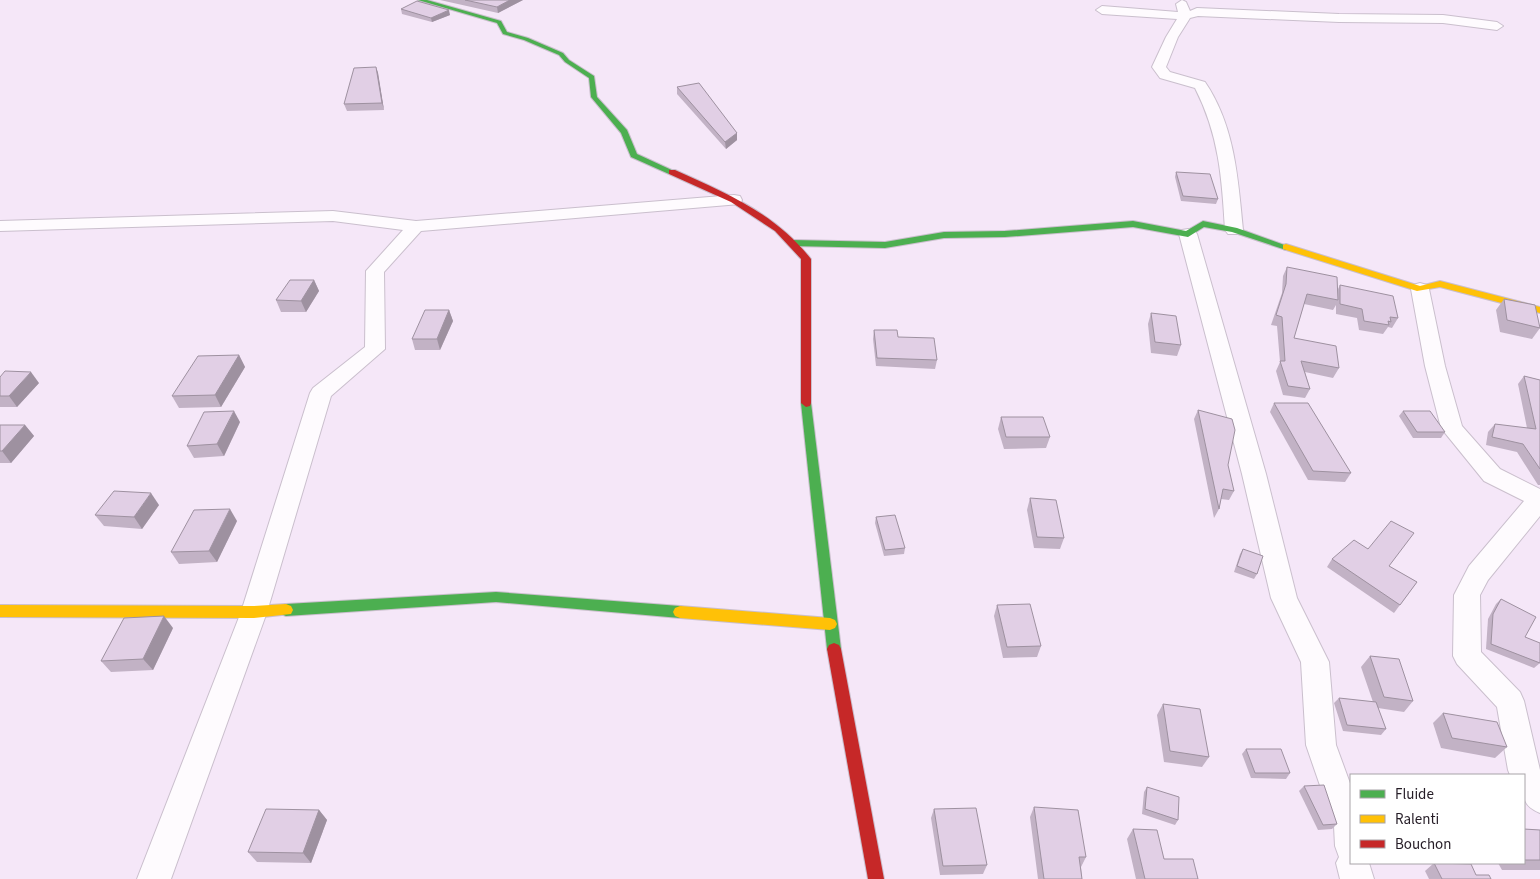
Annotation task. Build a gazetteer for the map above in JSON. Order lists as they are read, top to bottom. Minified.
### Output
{"legend":["Fluide","Ralenti","Bouchon"]}
